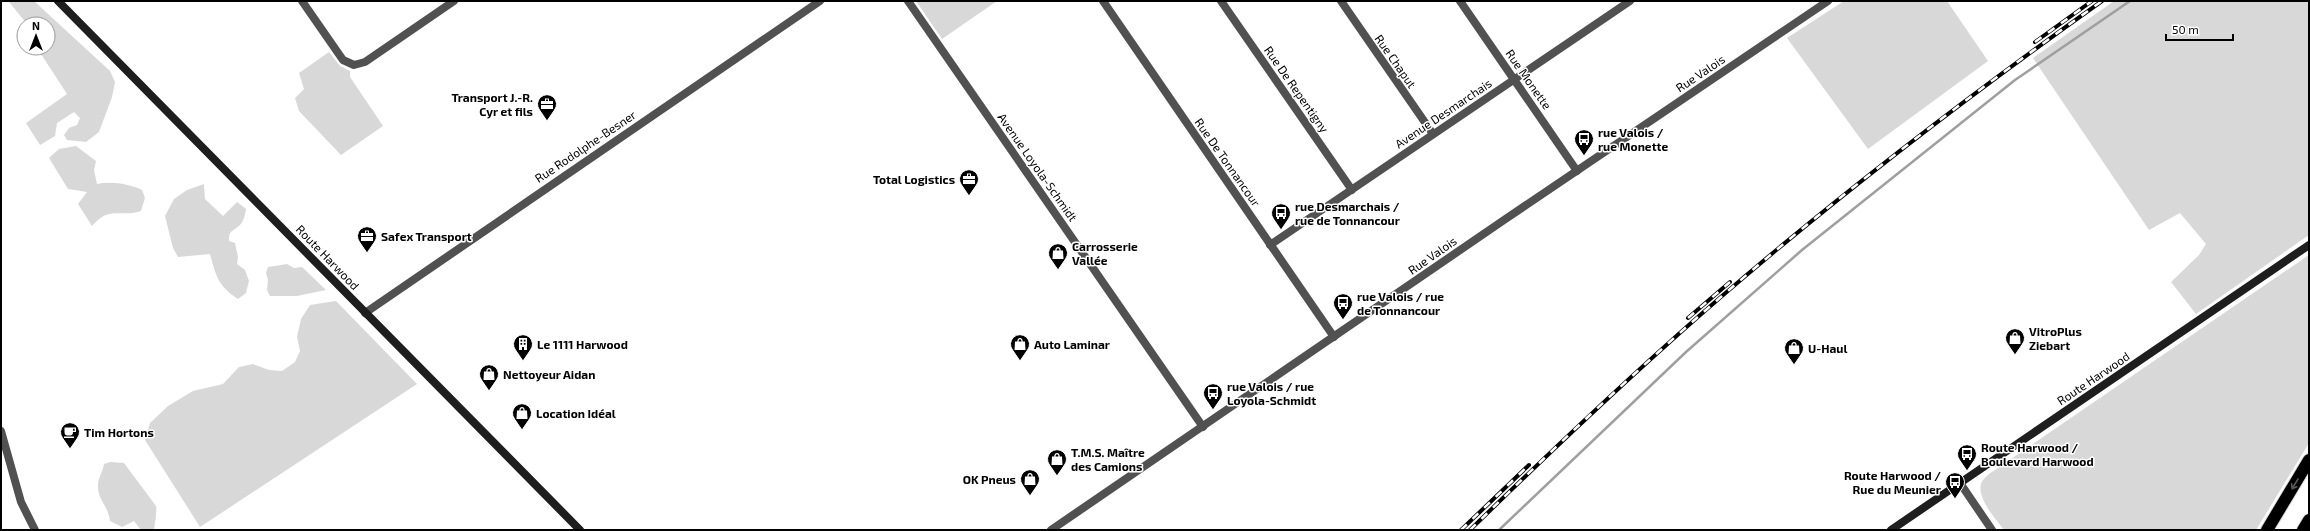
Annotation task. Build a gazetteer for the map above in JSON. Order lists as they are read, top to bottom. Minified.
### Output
{"streets":{"main road":["Route Harwood"],"street":["Rue Chaput","Rue Valois","Rue Monette","Rue De Repentigny","Avenue Desmarchais","Rue Rodolphe-Besner","Rue De Tonnancour","Avenue Loyola-Schmidt"]},"crossings":[["Rue Chaput","Avenue Desmarchais"],["Rue Valois","Rue Monette"],["Rue Valois","Rue De Tonnancour"],["Rue Valois","Avenue Loyola-Schmidt"],["Rue Monette","Avenue Desmarchais"],["Rue De Repentigny","Avenue Desmarchais"],["Avenue Desmarchais","Rue De Tonnancour"],["Rue Rodolphe-Besner","Route Harwood"]],"places":{"office":["Transport J.-R. Cyr et fils","Total Logistics","Safex Transport"],"bus stop":["rue Valois / rue Monette","rue Desmarchais / rue de Tonnancour","rue Valois / rue de Tonnancour","rue Valois / rue Loyola-Schmidt","Route Harwood / Boulevard Harwood","Route Harwood / Rue du Meunier"],"shop":["Carrosserie Vallée","VitroPlus Ziebart","Auto Laminar","U-Haul","Nettoyeur Aidan","Location Idéal","T.M.S. Maître des Camions","OK Pneus"],"building":["Le 1111 Harwood"],"cafe":["Tim Hortons"]},"scale_bar":"50 m","north":"top"}
